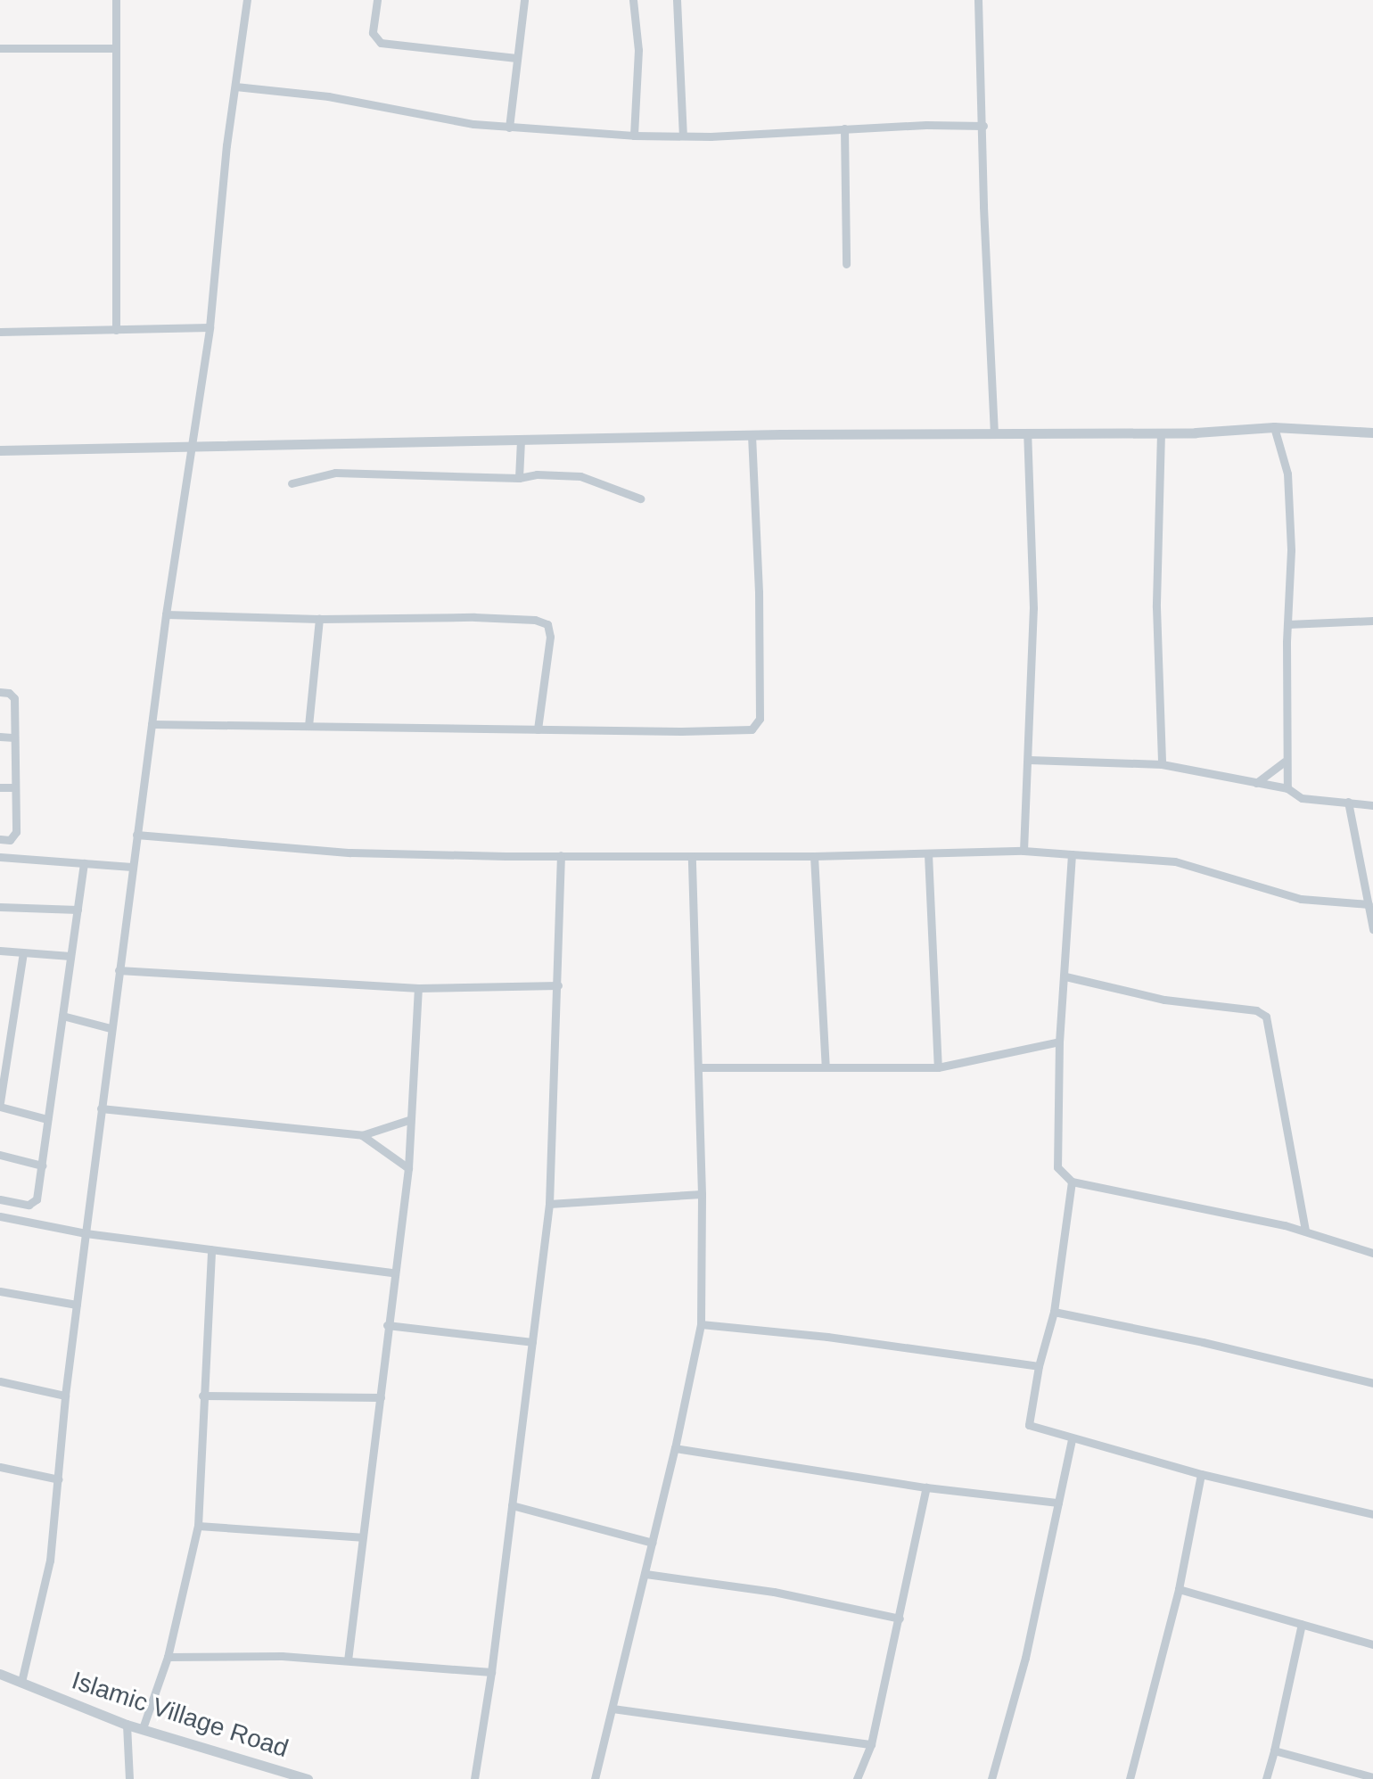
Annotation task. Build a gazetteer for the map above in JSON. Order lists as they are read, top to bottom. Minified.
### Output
{"streets":{"street":["Islamic Village Road"]}}
